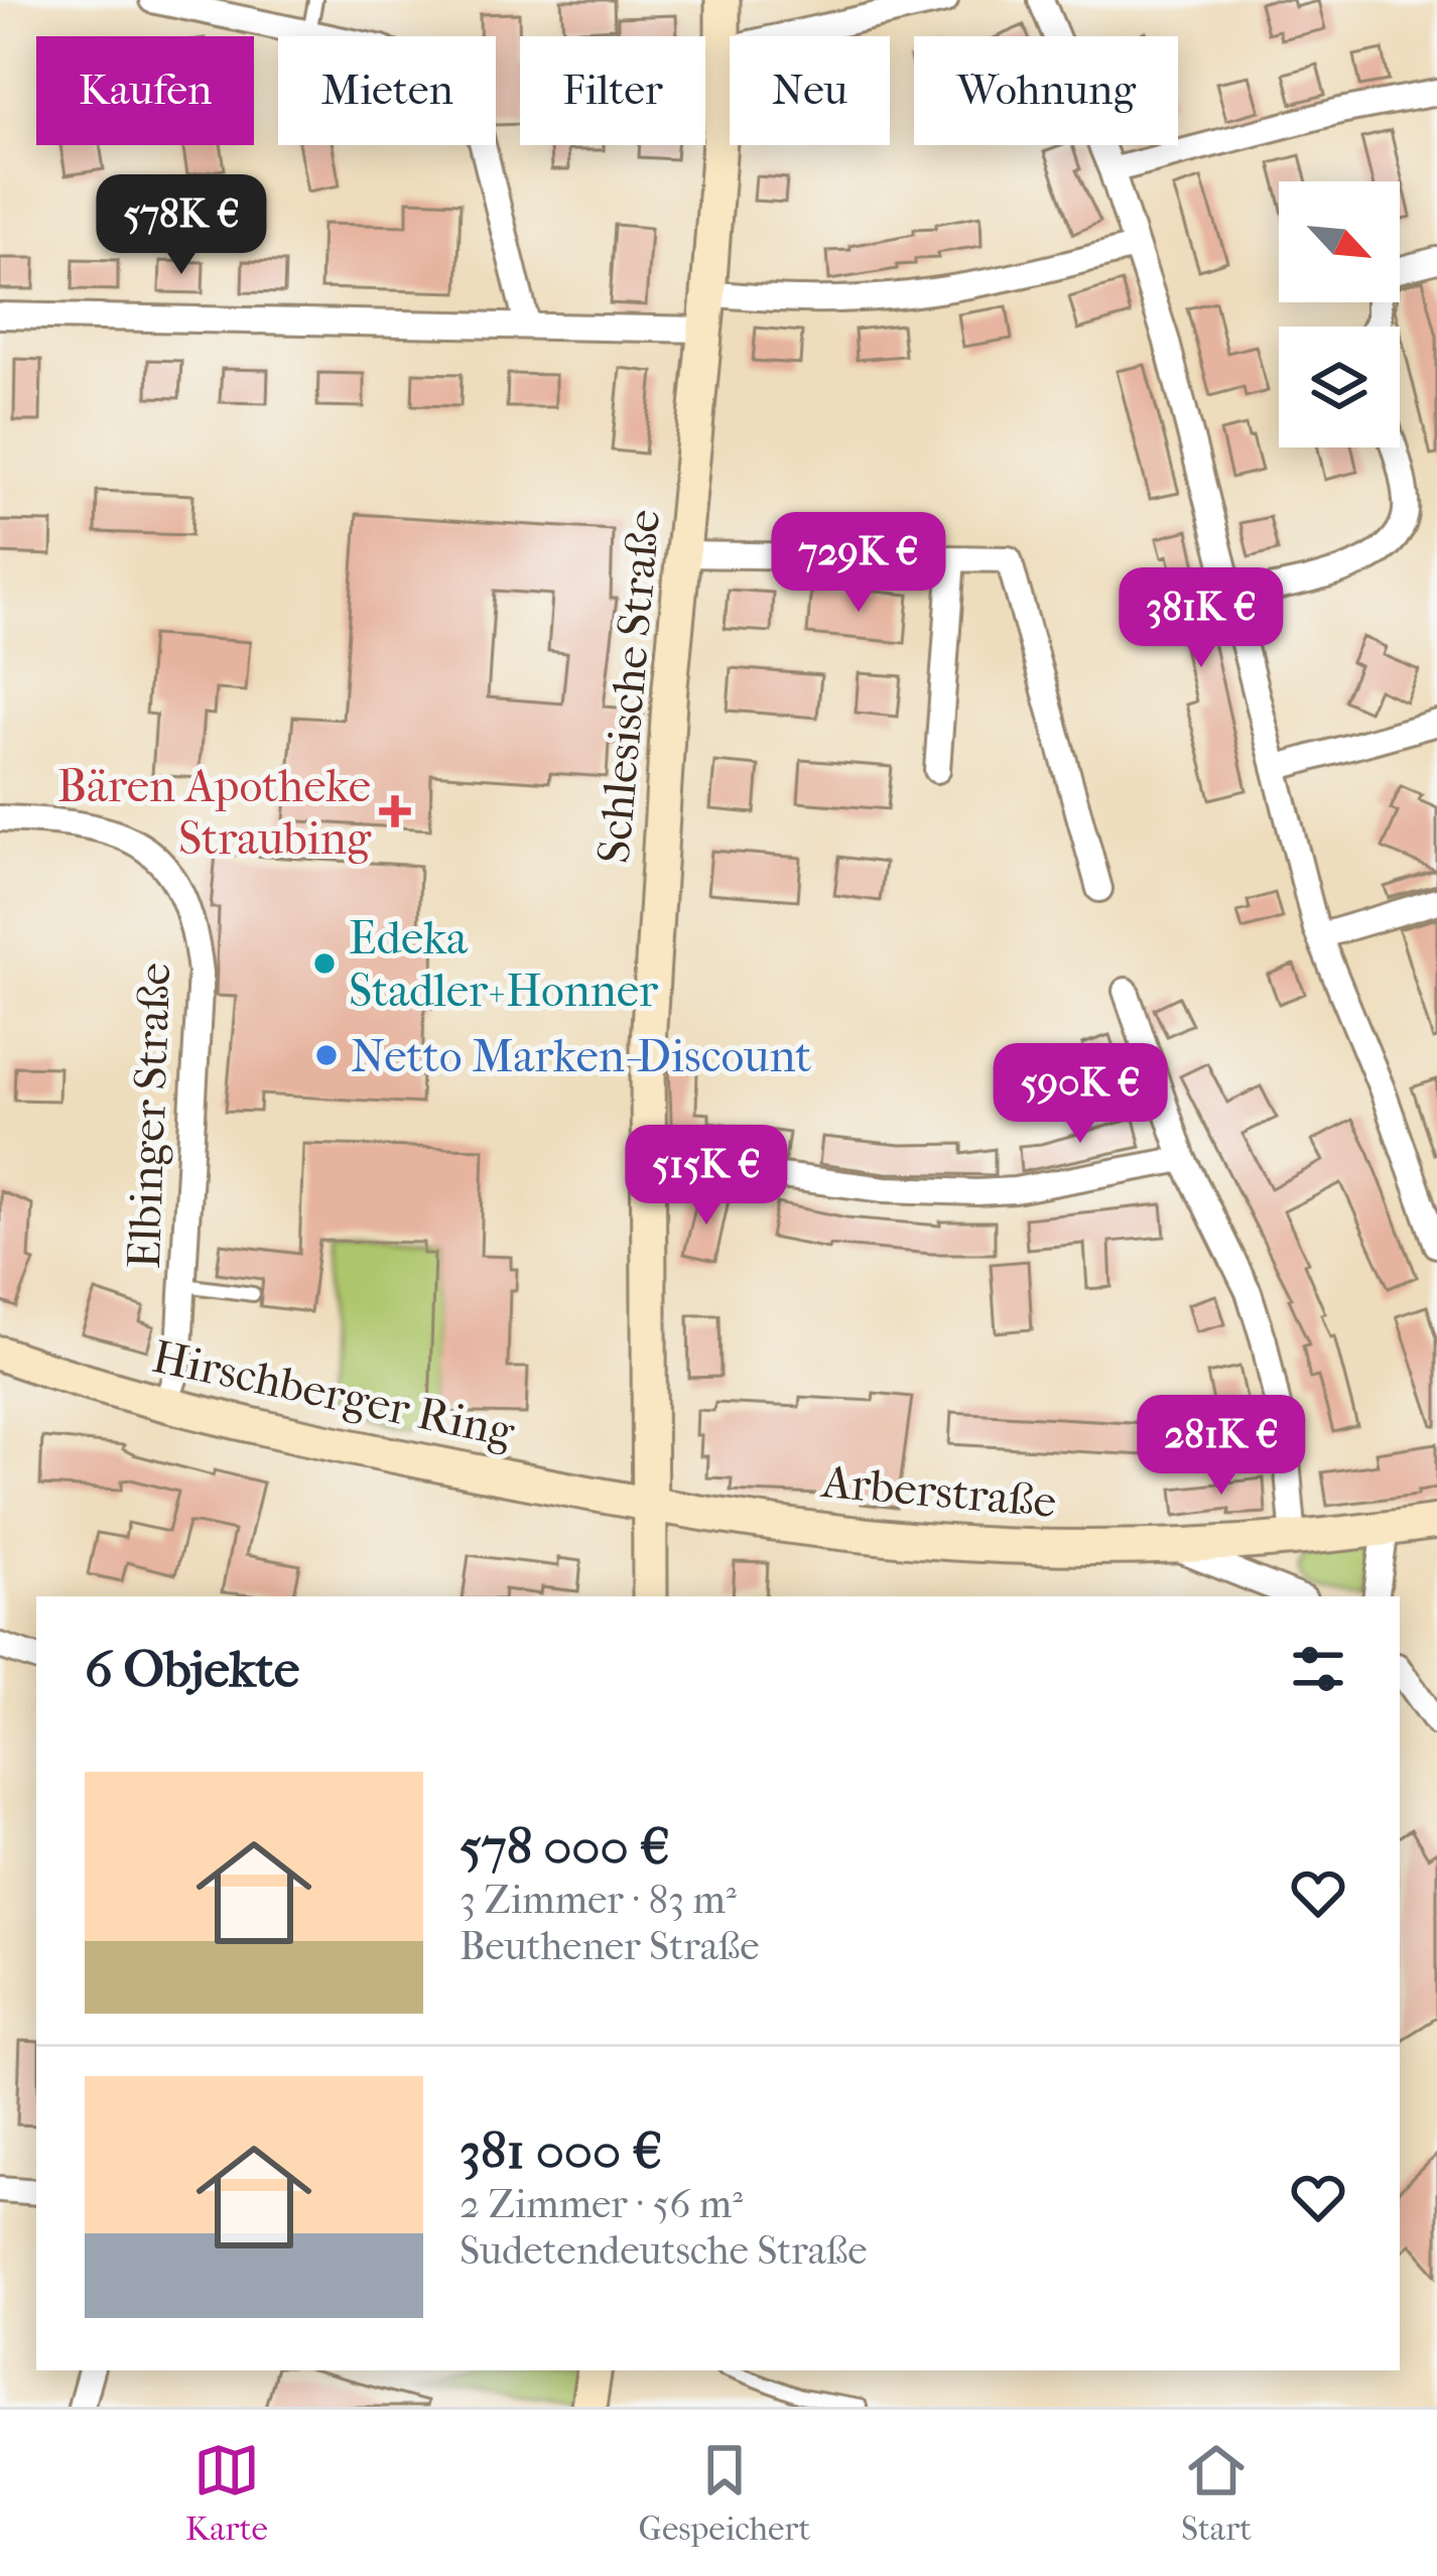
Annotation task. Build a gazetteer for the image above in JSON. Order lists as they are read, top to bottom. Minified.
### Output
{"streets":{"street":["Schlesische Straße","Elbinger Straße","Hirschberger Ring","Arberstraße"]},"crossings":[["Schlesische Straße","Hirschberger Ring"],["Schlesische Straße","Arberstraße"],["Elbinger Straße","Hirschberger Ring"],["Hirschberger Ring","Arberstraße"]],"places":{"health":["Bären Apotheke Straubing"],"other":["Edeka Stadler+Honner","Netto Marken-Discount"]},"north":"bottom right","page":{"chip":["Kaufen","Mieten","Filter","Neu","Wohnung"],"price":["578K €","729K €","381K €","590K €","515K €","281K €"],"heading":"6 Objekte","list":[{"name":"578 000 €","note":"3 Zimmer · 83 m² · Beuthener Straße"},{"name":"381 000 €","note":"2 Zimmer · 56 m² · Sudetendeutsche Straße"}],"tabs":["Karte","Gespeichert","Start"]}}
